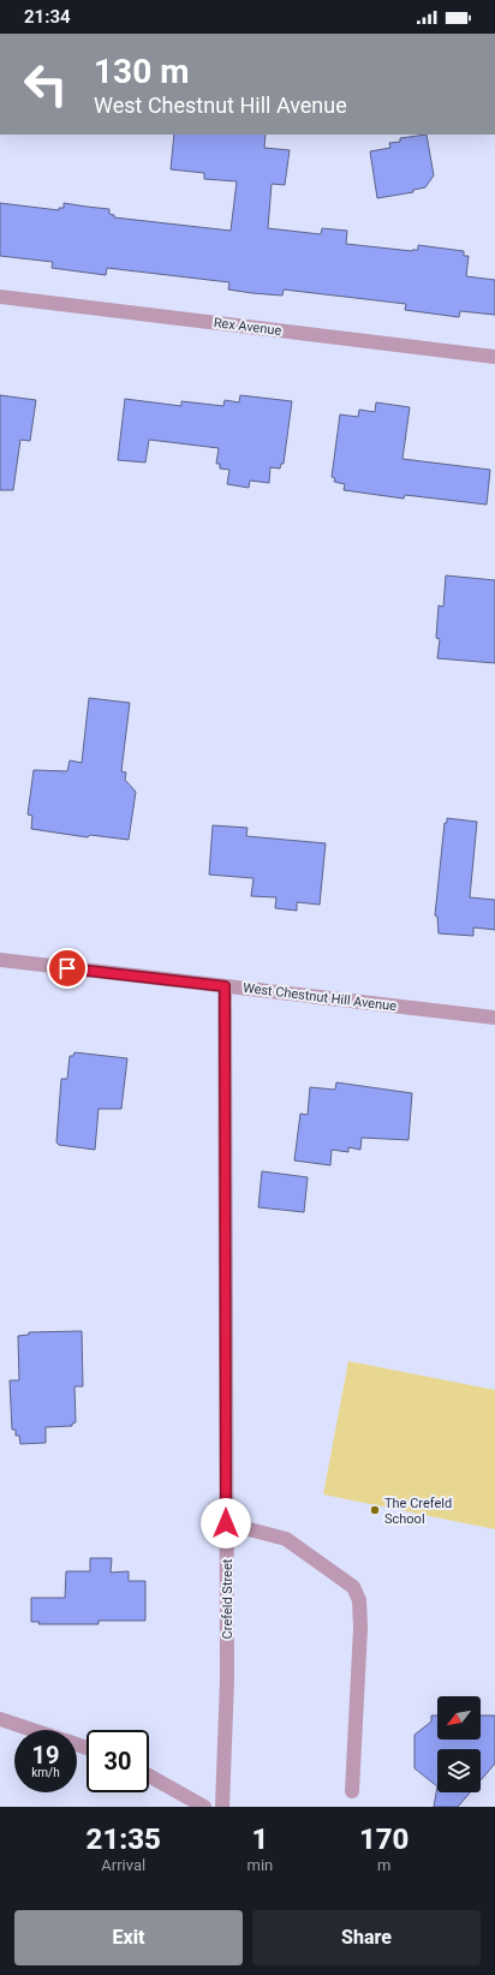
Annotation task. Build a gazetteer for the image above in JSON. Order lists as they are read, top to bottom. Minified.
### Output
{"streets":{"street":["Rex Avenue","West Chestnut Hill Avenue","Crefeld Street"]},"crossings":[["West Chestnut Hill Avenue","Crefeld Street"]],"places":["The Crefeld School"],"north":"bottom left","page":{"status":"21:34","turn":["130 m","West Chestnut Hill Avenue"],"speed":"19 km/h","limit":"30","eta":["21:35","Arrival","1","min","170","m"],"buttons":["Exit","Share"]}}
